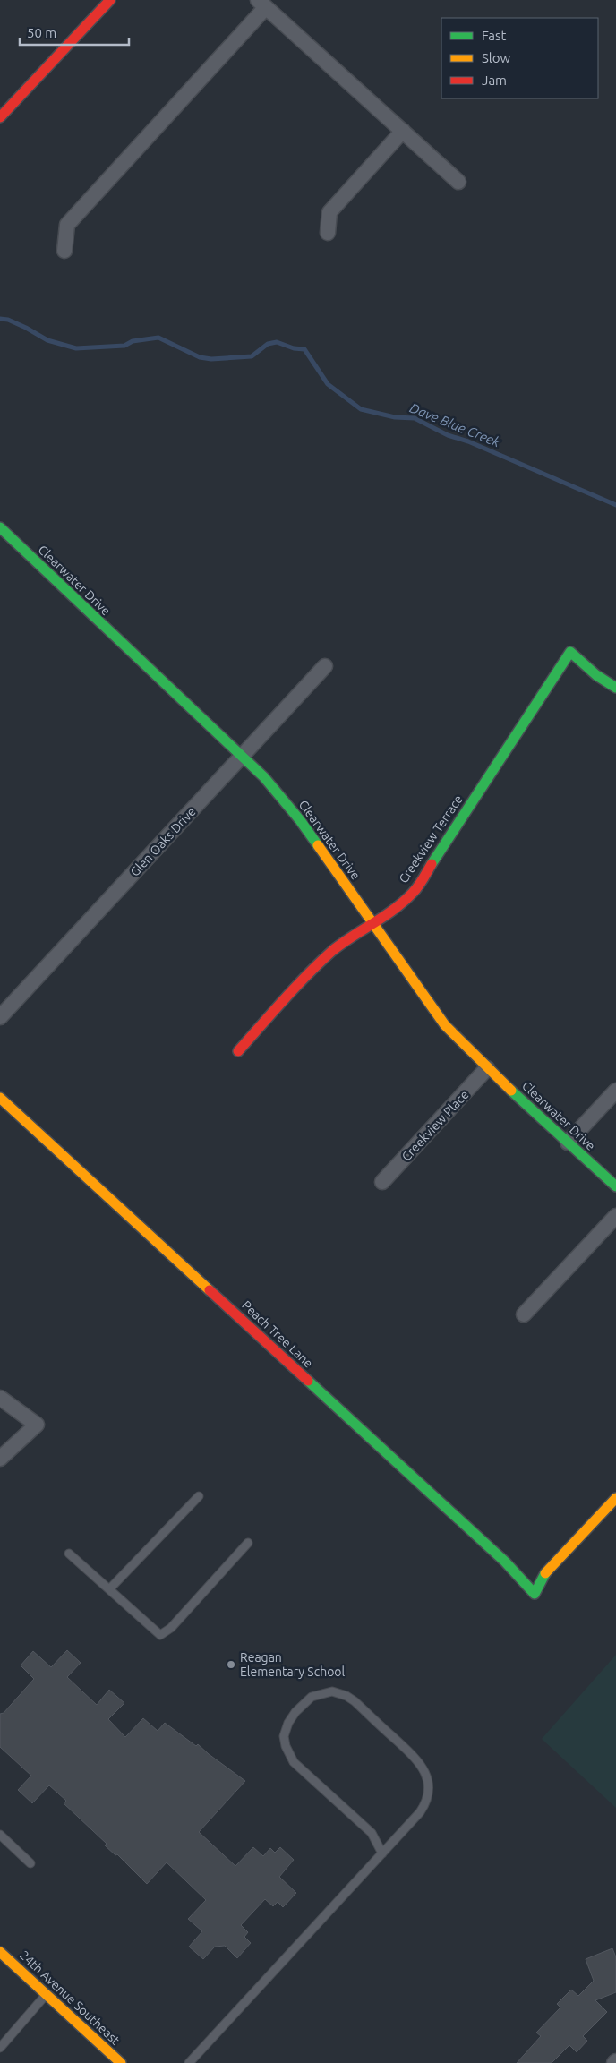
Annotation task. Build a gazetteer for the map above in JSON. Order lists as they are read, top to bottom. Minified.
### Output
{"streets":{"street":["Clearwater Drive","Creekview Terrace","Glen Oaks Drive","Creekview Place","Peach Tree Lane","24th Avenue Southeast"]},"crossings":[["Clearwater Drive","Creekview Terrace"],["Clearwater Drive","Glen Oaks Drive"],["Clearwater Drive","Creekview Place"]],"water":["Dave Blue Creek"],"places":["Reagan Elementary School"],"legend":["Fast","Slow","Jam"],"scale_bar":"50 m"}
